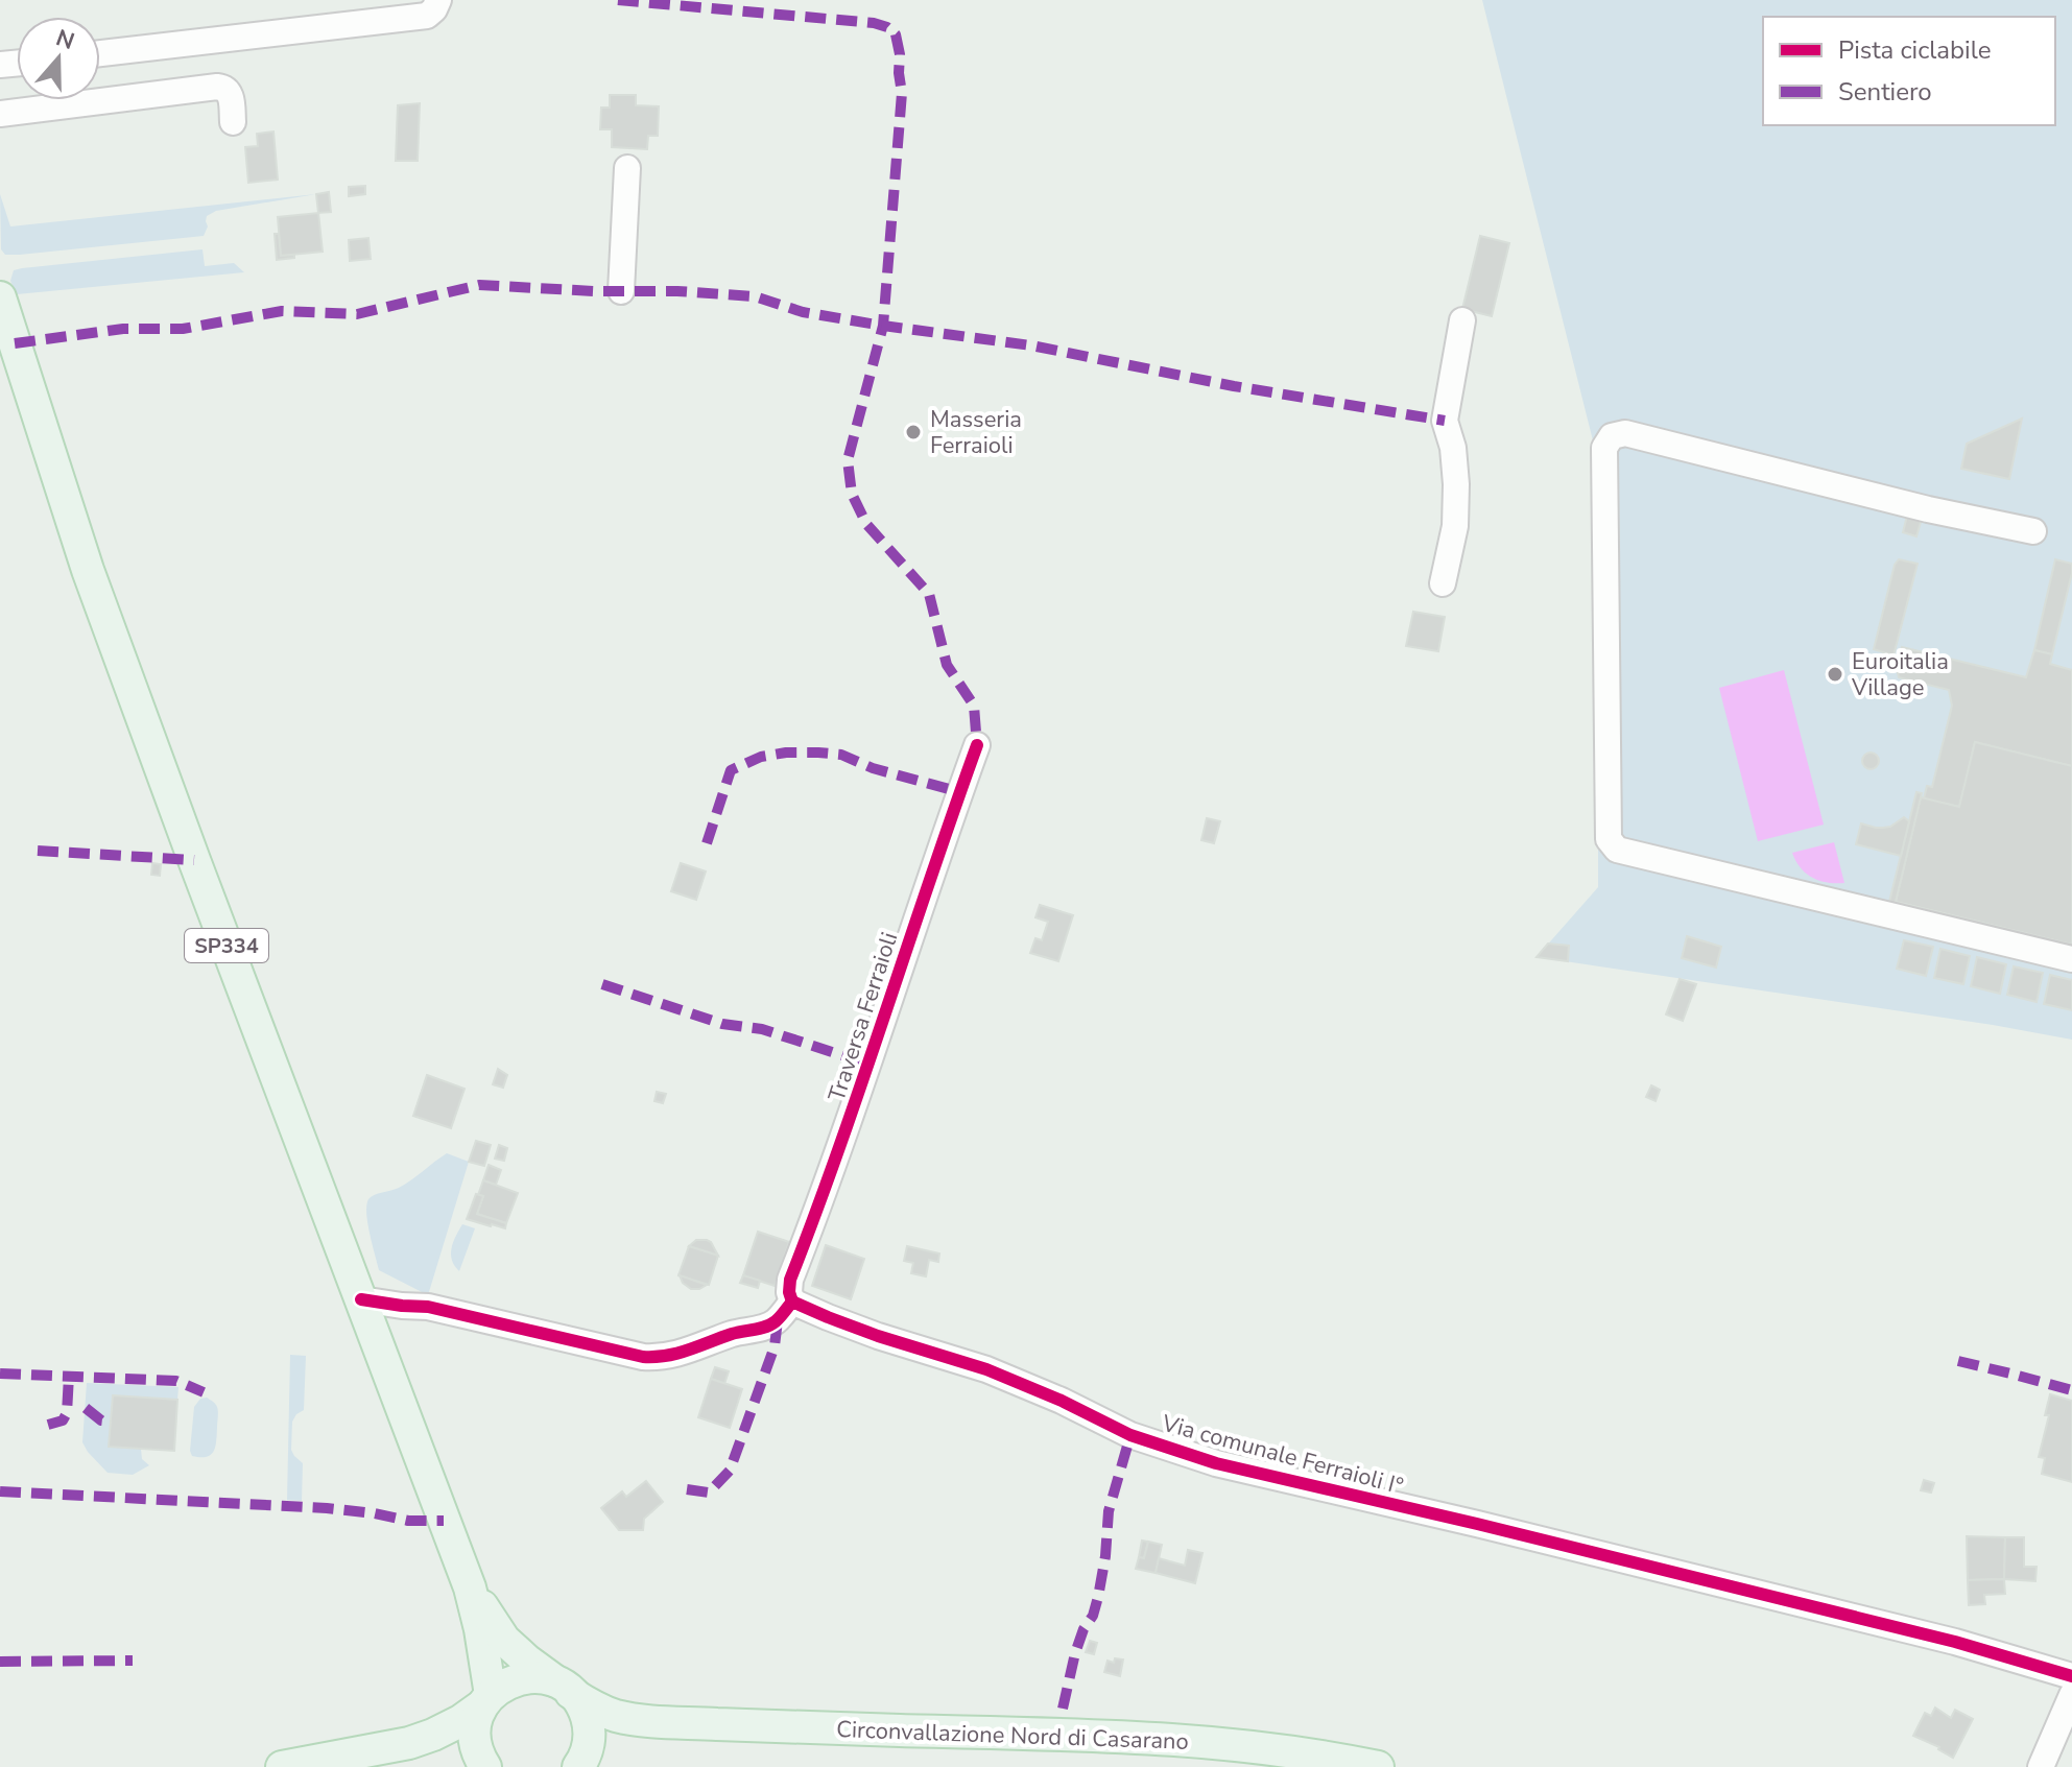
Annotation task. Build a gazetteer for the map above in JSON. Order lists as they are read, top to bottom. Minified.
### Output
{"streets":{"main road":["SP334","Circonvallazione Nord di Casarano"],"street":["Traversa Ferraioli","Via comunale Ferraioli I°"]},"crossings":[["Traversa Ferraioli","Via comunale Ferraioli I°"]],"places":["Masseria Ferraioli","Euroitalia Village"],"legend":["Pista ciclabile","Sentiero"],"north":"top"}
